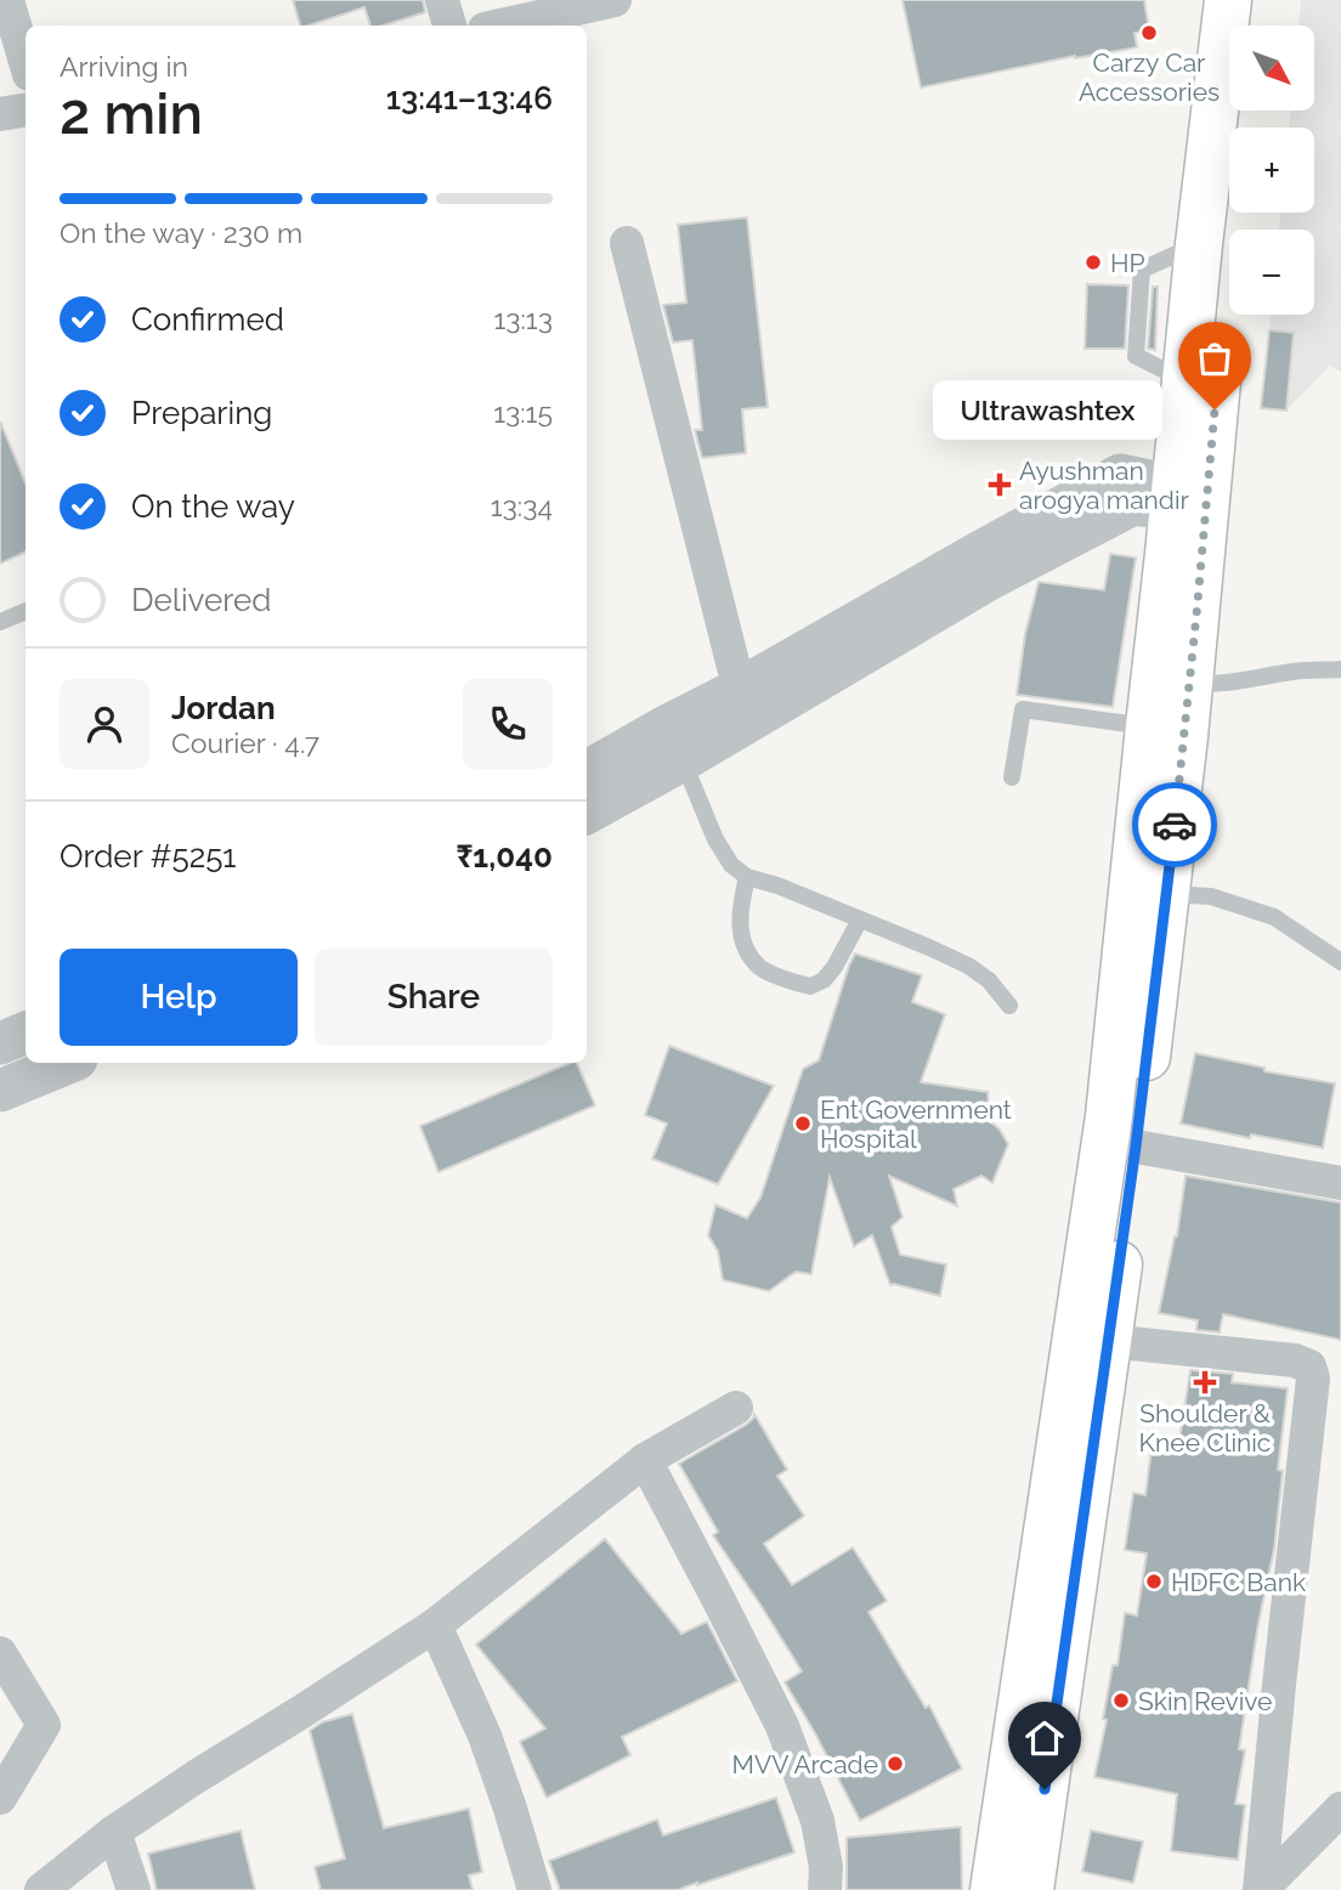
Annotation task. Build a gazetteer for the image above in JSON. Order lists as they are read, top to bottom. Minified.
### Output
{"places":{"other":["Carzy Car Accessories","HP","Ultrawashtex","Ent Government Hospital","HDFC Bank","Skin Revive","MVV Arcade"],"health":["Ayushman arogya mandir","Shoulder & Knee Clinic"]},"north":"bottom right","page":{"map_buttons":["+","−"],"heading":["2 min","Arriving in","13:41–13:46"],"panel":["Jordan","Courier · 4.7","Order #5251","₹1,040"],"bar":"On the way · 230 m","list":[["Confirmed","13:13"],["Preparing","13:15"],["On the way","13:34"],"Delivered"],"bubble":"Ultrawashtex","buttons":["Help","Share"]}}
